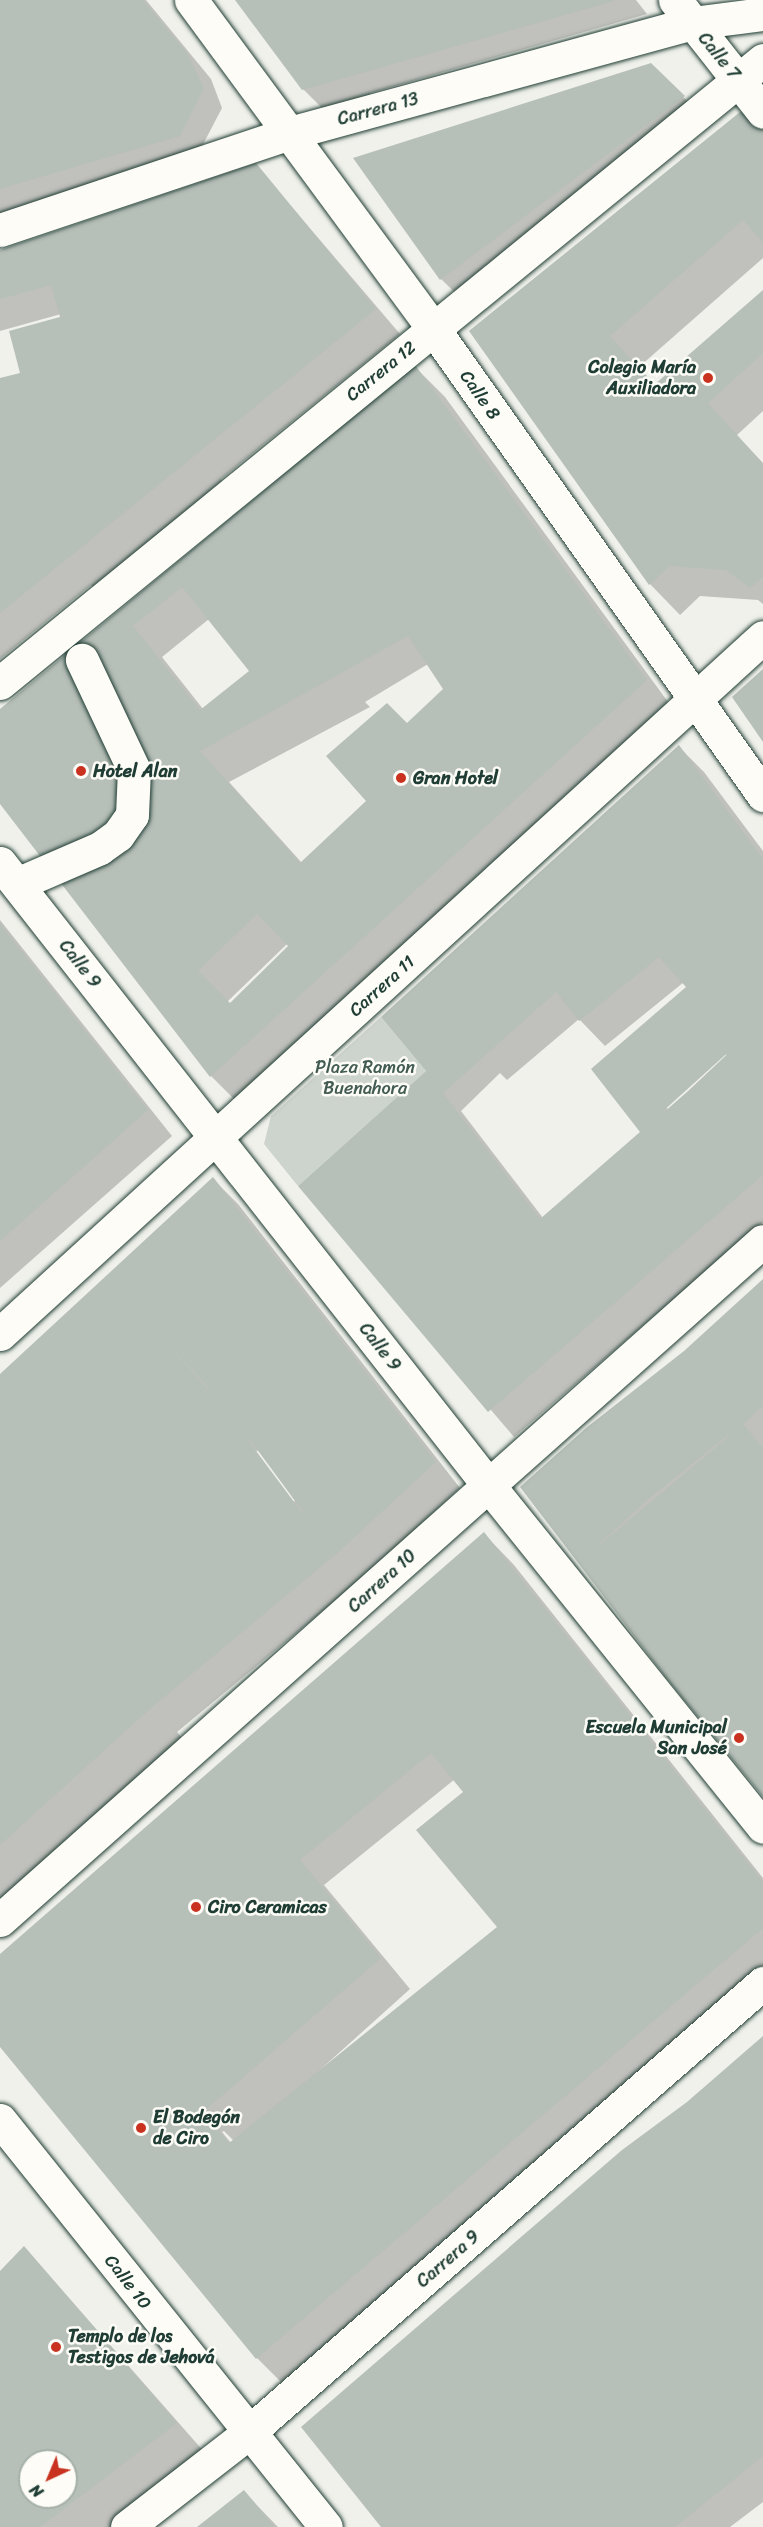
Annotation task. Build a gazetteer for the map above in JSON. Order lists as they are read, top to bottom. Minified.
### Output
{"streets":{"street":["Calle 7","Carrera 13","Carrera 12","Calle 8","Calle 9","Carrera 11","Carrera 10","Carrera 9","Calle 10"]},"crossings":[["Calle 7","Carrera 13"],["Calle 7","Carrera 12"],["Carrera 13","Calle 8"],["Carrera 12","Calle 8"],["Calle 8","Carrera 11"],["Calle 9","Carrera 11"],["Calle 9","Carrera 10"],["Carrera 9","Calle 10"]],"parks":["Plaza Ramón Buenahora"],"places":["Colegio María Auxiliadora","Hotel Alan","Gran Hotel","Escuela Municipal San José","Ciro Ceramicas","El Bodegón de Ciro","Templo de los Testigos de Jehová"],"north":"bottom left"}
